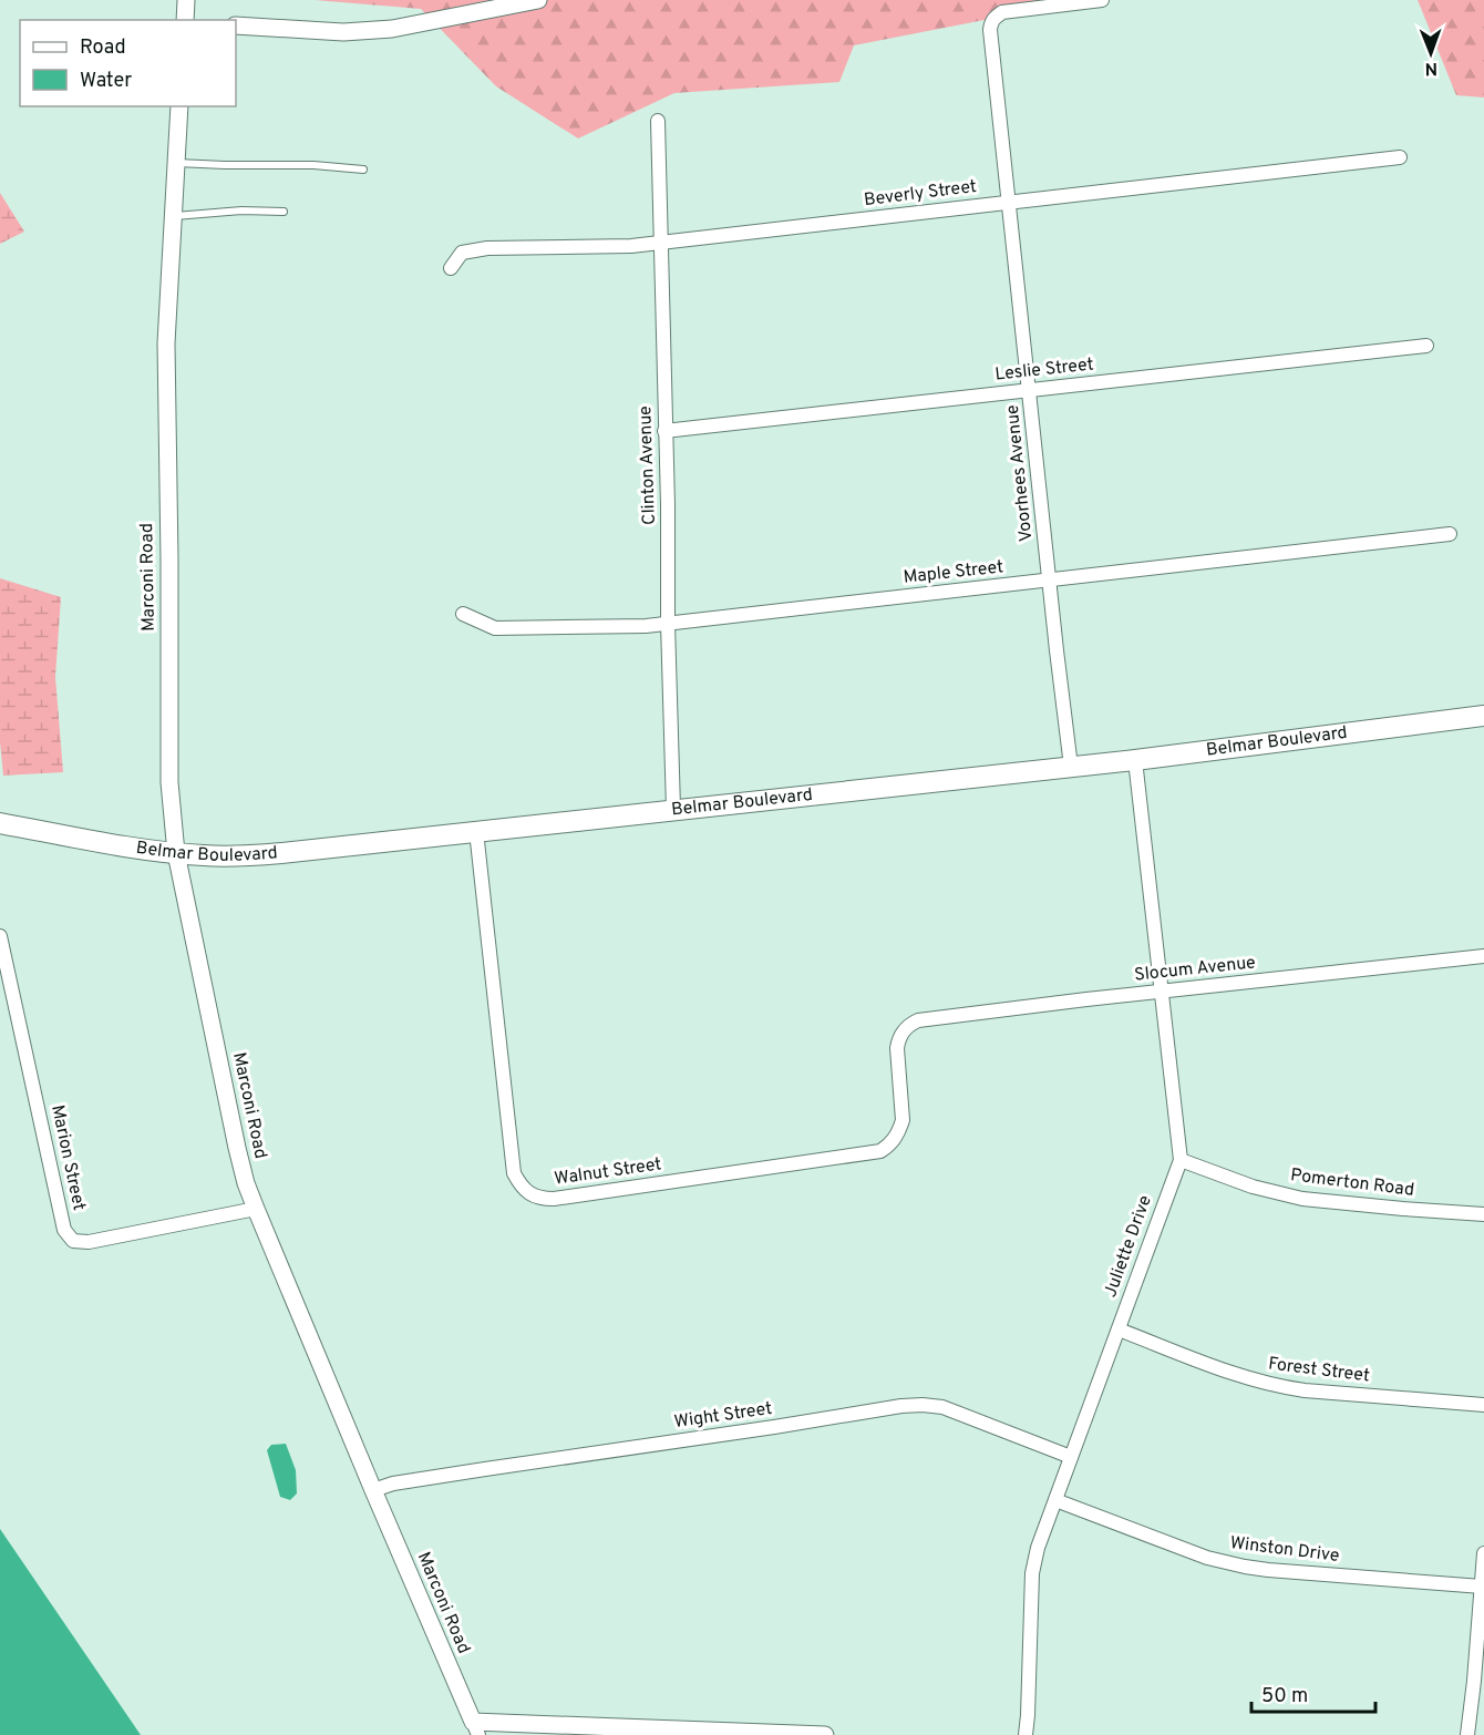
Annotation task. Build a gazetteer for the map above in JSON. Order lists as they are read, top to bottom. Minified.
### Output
{"streets":{"main road":["Belmar Boulevard"],"street":["Beverly Street","Leslie Street","Clinton Avenue","Voorhees Avenue","Maple Street","Marconi Road","Slocum Avenue","Marion Street","Walnut Street","Pomerton Road","Juliette Drive","Forest Street","Wight Street","Winston Drive"]},"crossings":[["Beverly Street","Clinton Avenue"],["Beverly Street","Voorhees Avenue"],["Leslie Street","Clinton Avenue"],["Leslie Street","Voorhees Avenue"],["Clinton Avenue","Maple Street"],["Clinton Avenue","Belmar Boulevard"],["Voorhees Avenue","Maple Street"],["Voorhees Avenue","Belmar Boulevard"],["Marconi Road","Belmar Boulevard"],["Marconi Road","Marion Street"],["Marconi Road","Wight Street"],["Belmar Boulevard","Walnut Street"],["Belmar Boulevard","Juliette Drive"],["Slocum Avenue","Walnut Street"],["Slocum Avenue","Juliette Drive"],["Pomerton Road","Juliette Drive"],["Juliette Drive","Forest Street"],["Juliette Drive","Wight Street"],["Juliette Drive","Winston Drive"]],"legend":["Road","Water"],"scale_bar":"50 m","north":"bottom"}
